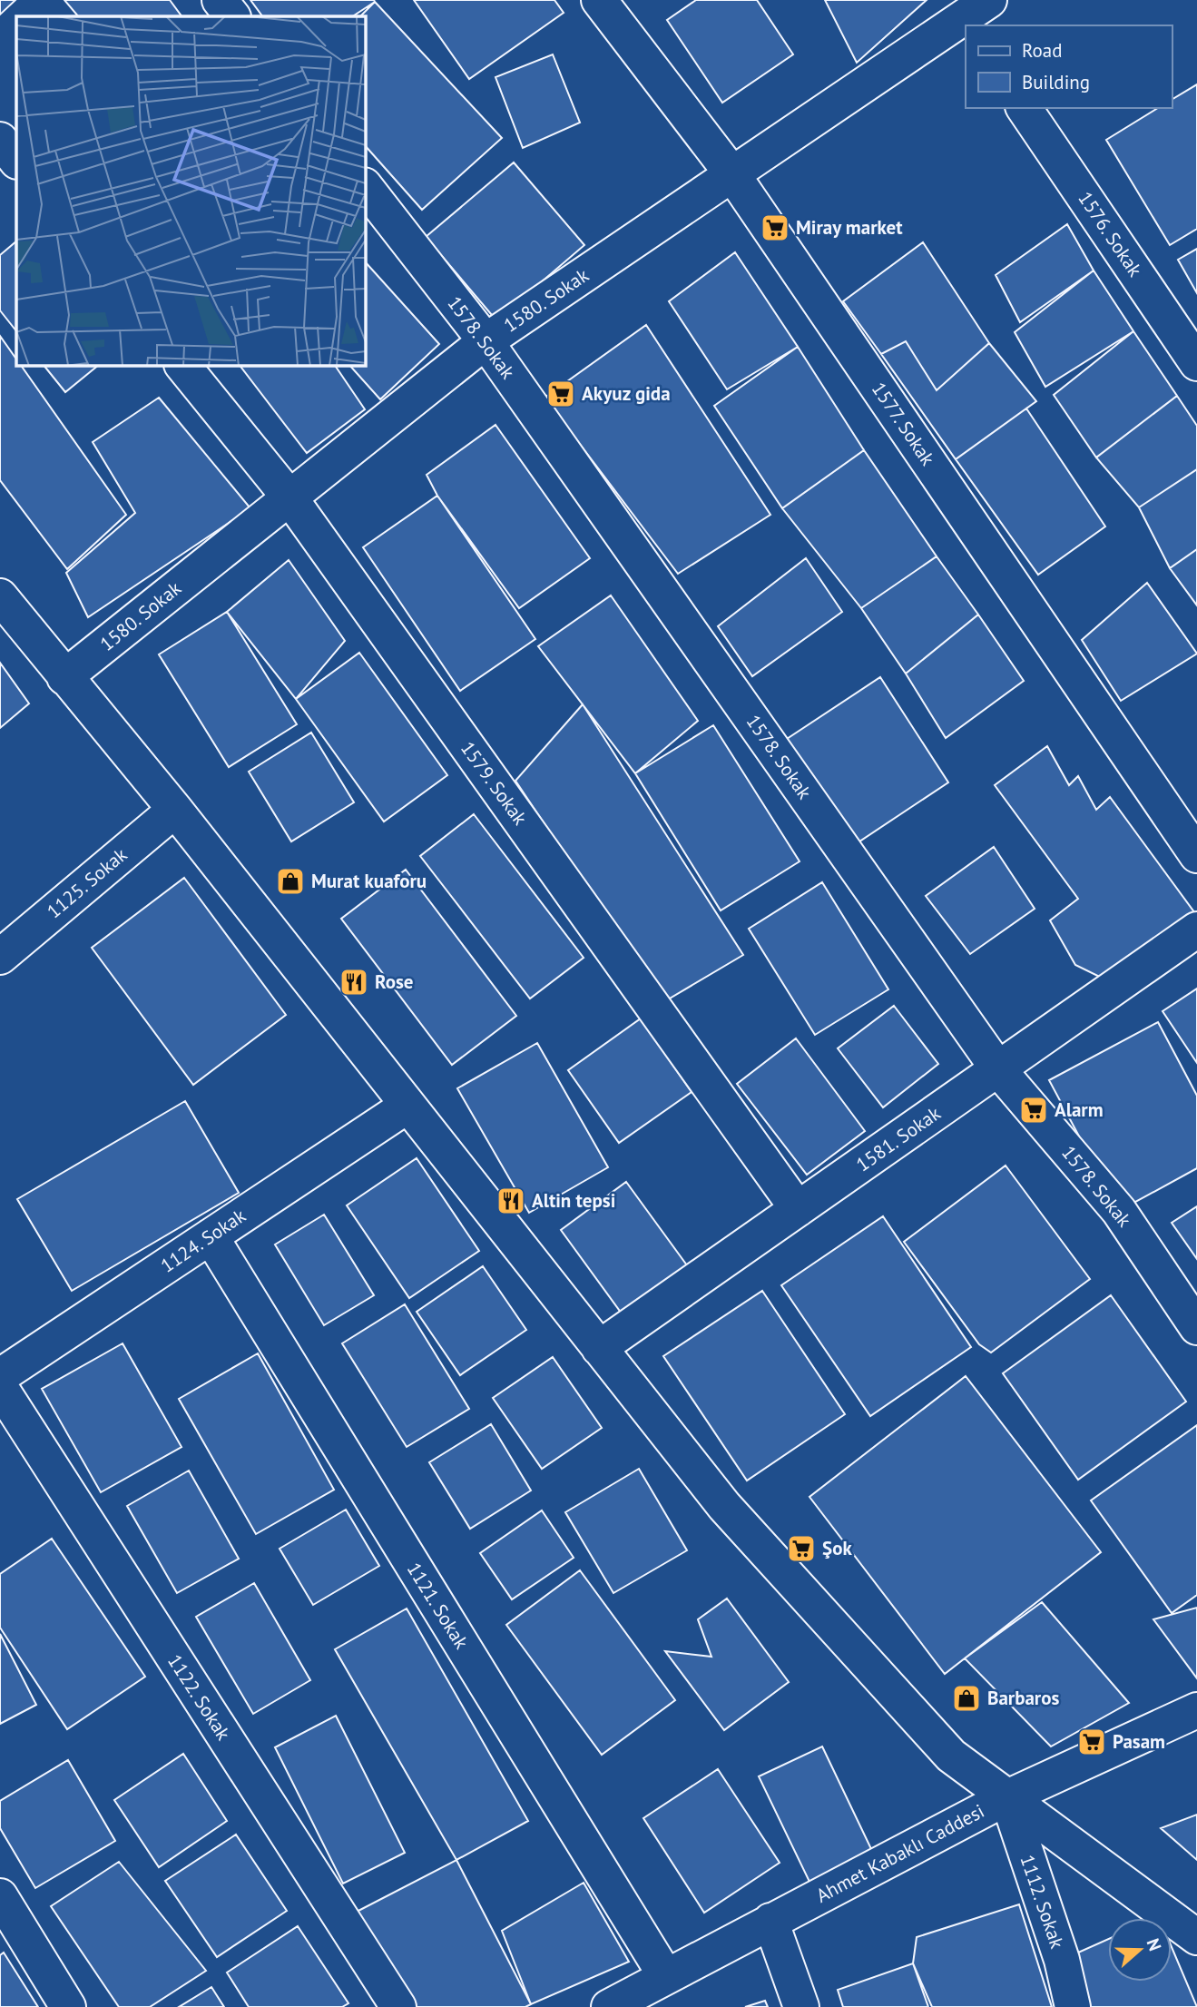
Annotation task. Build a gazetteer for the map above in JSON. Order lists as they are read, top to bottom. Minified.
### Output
{"streets":{"street":["1576. Sokak","1580. Sokak","1578. Sokak","1577. Sokak","1579. Sokak","1125. Sokak","1581. Sokak","1124. Sokak","1121. Sokak","1122. Sokak","Ahmet Kabaklı Caddesi","1112. Sokak"]},"crossings":[["1580. Sokak","1578. Sokak"],["1580. Sokak","1577. Sokak"],["1580. Sokak","1579. Sokak"],["1578. Sokak","1581. Sokak"],["1579. Sokak","1581. Sokak"],["1124. Sokak","1121. Sokak"],["1121. Sokak","Ahmet Kabaklı Caddesi"],["Ahmet Kabaklı Caddesi","1112. Sokak"]],"places":{"supermarket":["Miray market","Akyuz gida","Alarm","Şok","Pasam"],"shop":["Murat kuaforu","Barbaros"],"restaurant":["Rose","Altin tepsi"]},"legend":["Road","Building"],"north":"right"}
